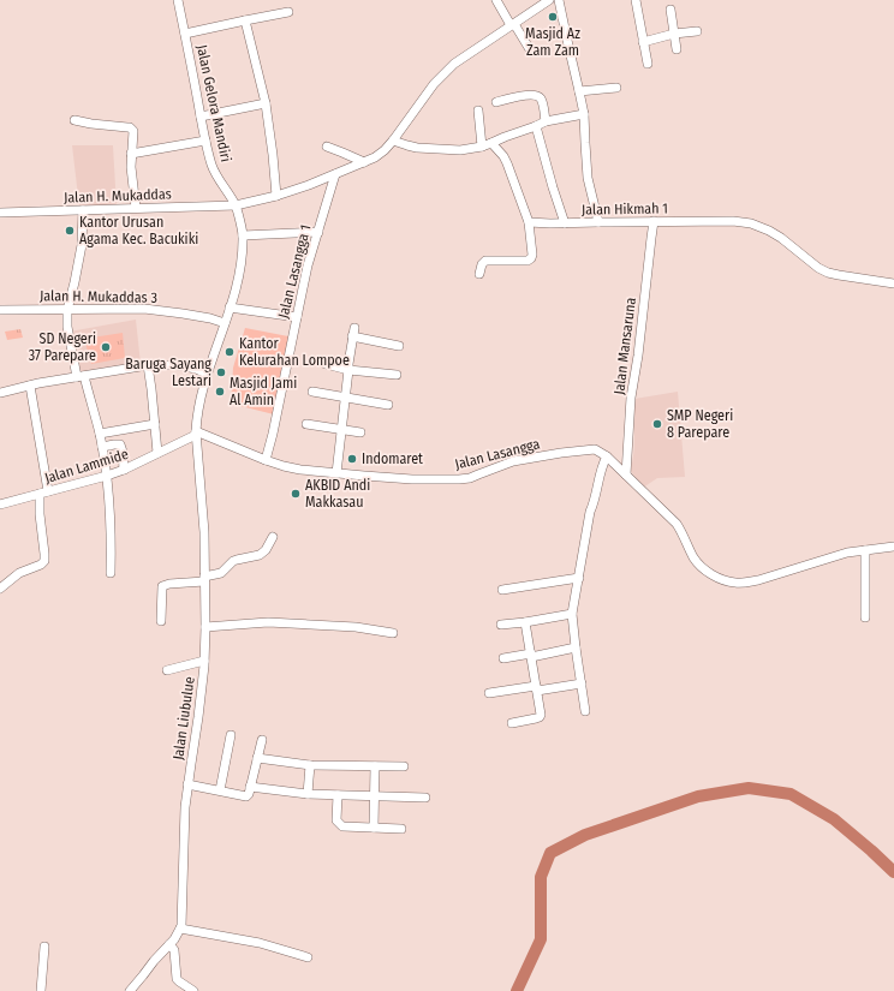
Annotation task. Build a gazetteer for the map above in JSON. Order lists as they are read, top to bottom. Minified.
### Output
{"streets":{"street":["Jalan Gelora Mandiri","Jalan H. Mukaddas","Jalan Hikmah 1","Jalan Lasangga 1","Jalan H. Mukaddas 3","Jalan Mansaruna","Jalan Lasangga","Jalan Lammide","Jalan Liubulue"]},"crossings":[["Jalan Gelora Mandiri","Jalan H. Mukaddas"],["Jalan Gelora Mandiri","Jalan H. Mukaddas 3"],["Jalan Gelora Mandiri","Jalan Lasangga"],["Jalan Gelora Mandiri","Jalan Lammide"],["Jalan Gelora Mandiri","Jalan Liubulue"],["Jalan H. Mukaddas","Jalan Lasangga 1"],["Jalan Hikmah 1","Jalan Mansaruna"],["Jalan Lasangga 1","Jalan Lasangga"],["Jalan Lasangga","Jalan Lammide"],["Jalan Lasangga","Jalan Liubulue"],["Jalan Lammide","Jalan Liubulue"]],"places":["Masjid Az Zam Zam","Kantor Urusan Agama Kec. Bacukiki","SD Negeri 37 Parepare","Kantor Kelurahan Lompoe","Baruga Sayang Lestari","Masjid Jami Al Amin","SMP Negeri 8 Parepare","Indomaret","AKBID Andi Makkasau"]}
